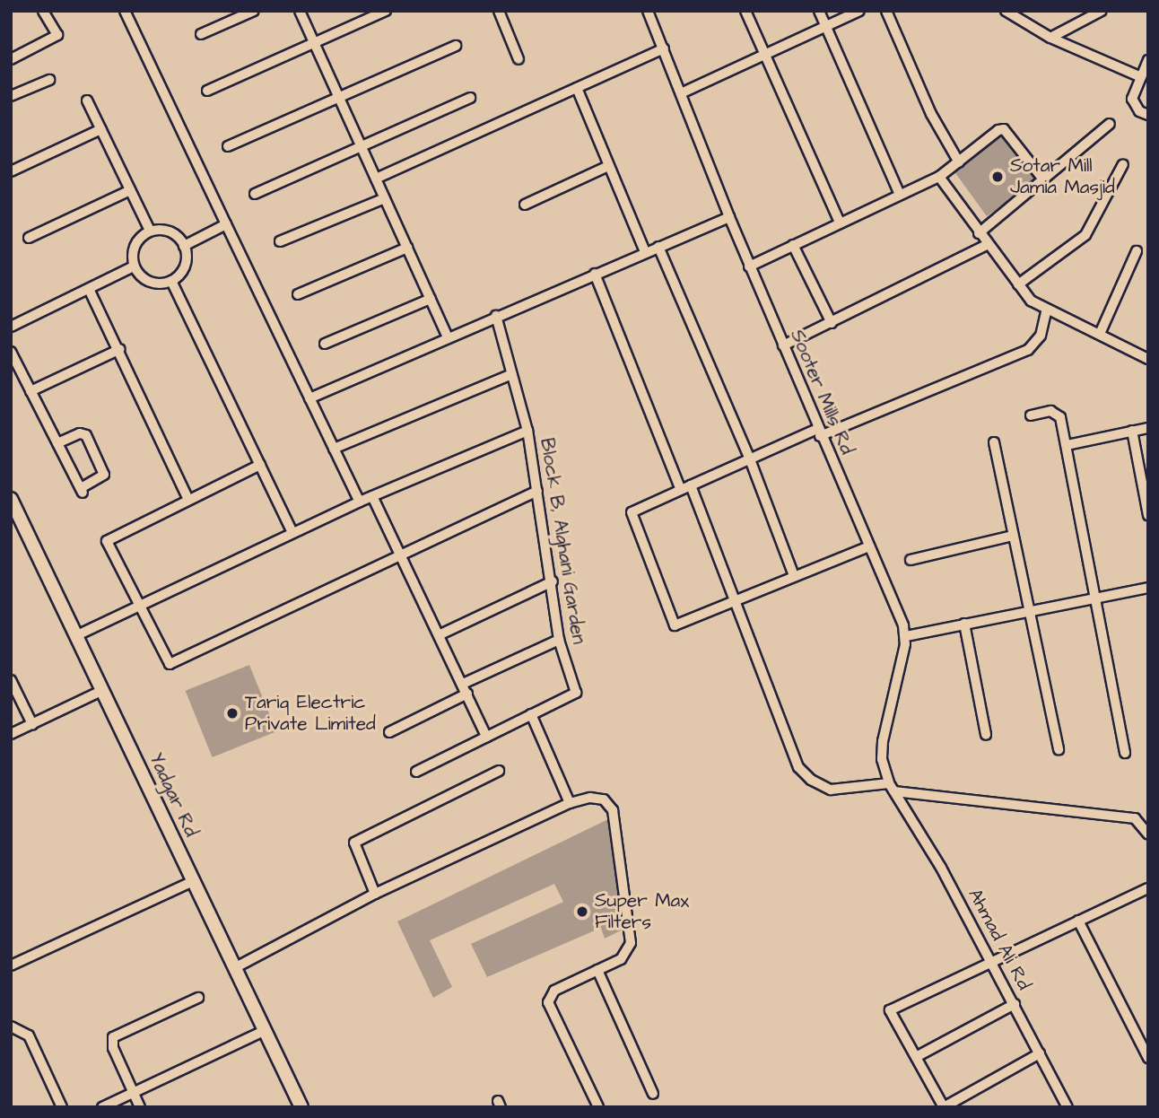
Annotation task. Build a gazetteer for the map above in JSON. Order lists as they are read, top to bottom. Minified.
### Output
{"streets":{"street":["Sooter Mills Rd","Block B, Alghani Garden","Yadgar Rd","Ahmad Ali Rd"]},"places":["Sotar Mill Jamia Masjid","Tariq Electric Private Limited","Super Max Filters"]}
